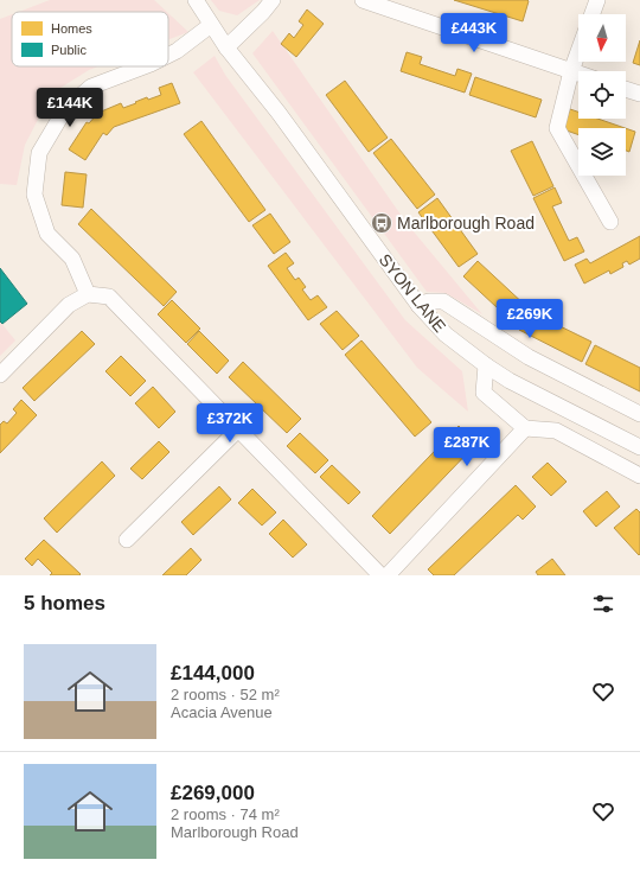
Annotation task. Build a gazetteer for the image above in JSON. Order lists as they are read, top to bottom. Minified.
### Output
{"streets":{"street":["SYON LANE"]},"places":{"bus stop":["Marlborough Road"]},"legend":["Homes","Public"],"north":"bottom","page":{"price":["£443K","£144K","£269K","£372K","£287K"],"heading":"5 homes","list":[{"name":"£144,000","note":"2 rooms · 52 m² · Acacia Avenue"},{"name":"£269,000","note":"2 rooms · 74 m² · Marlborough Road"}]}}
